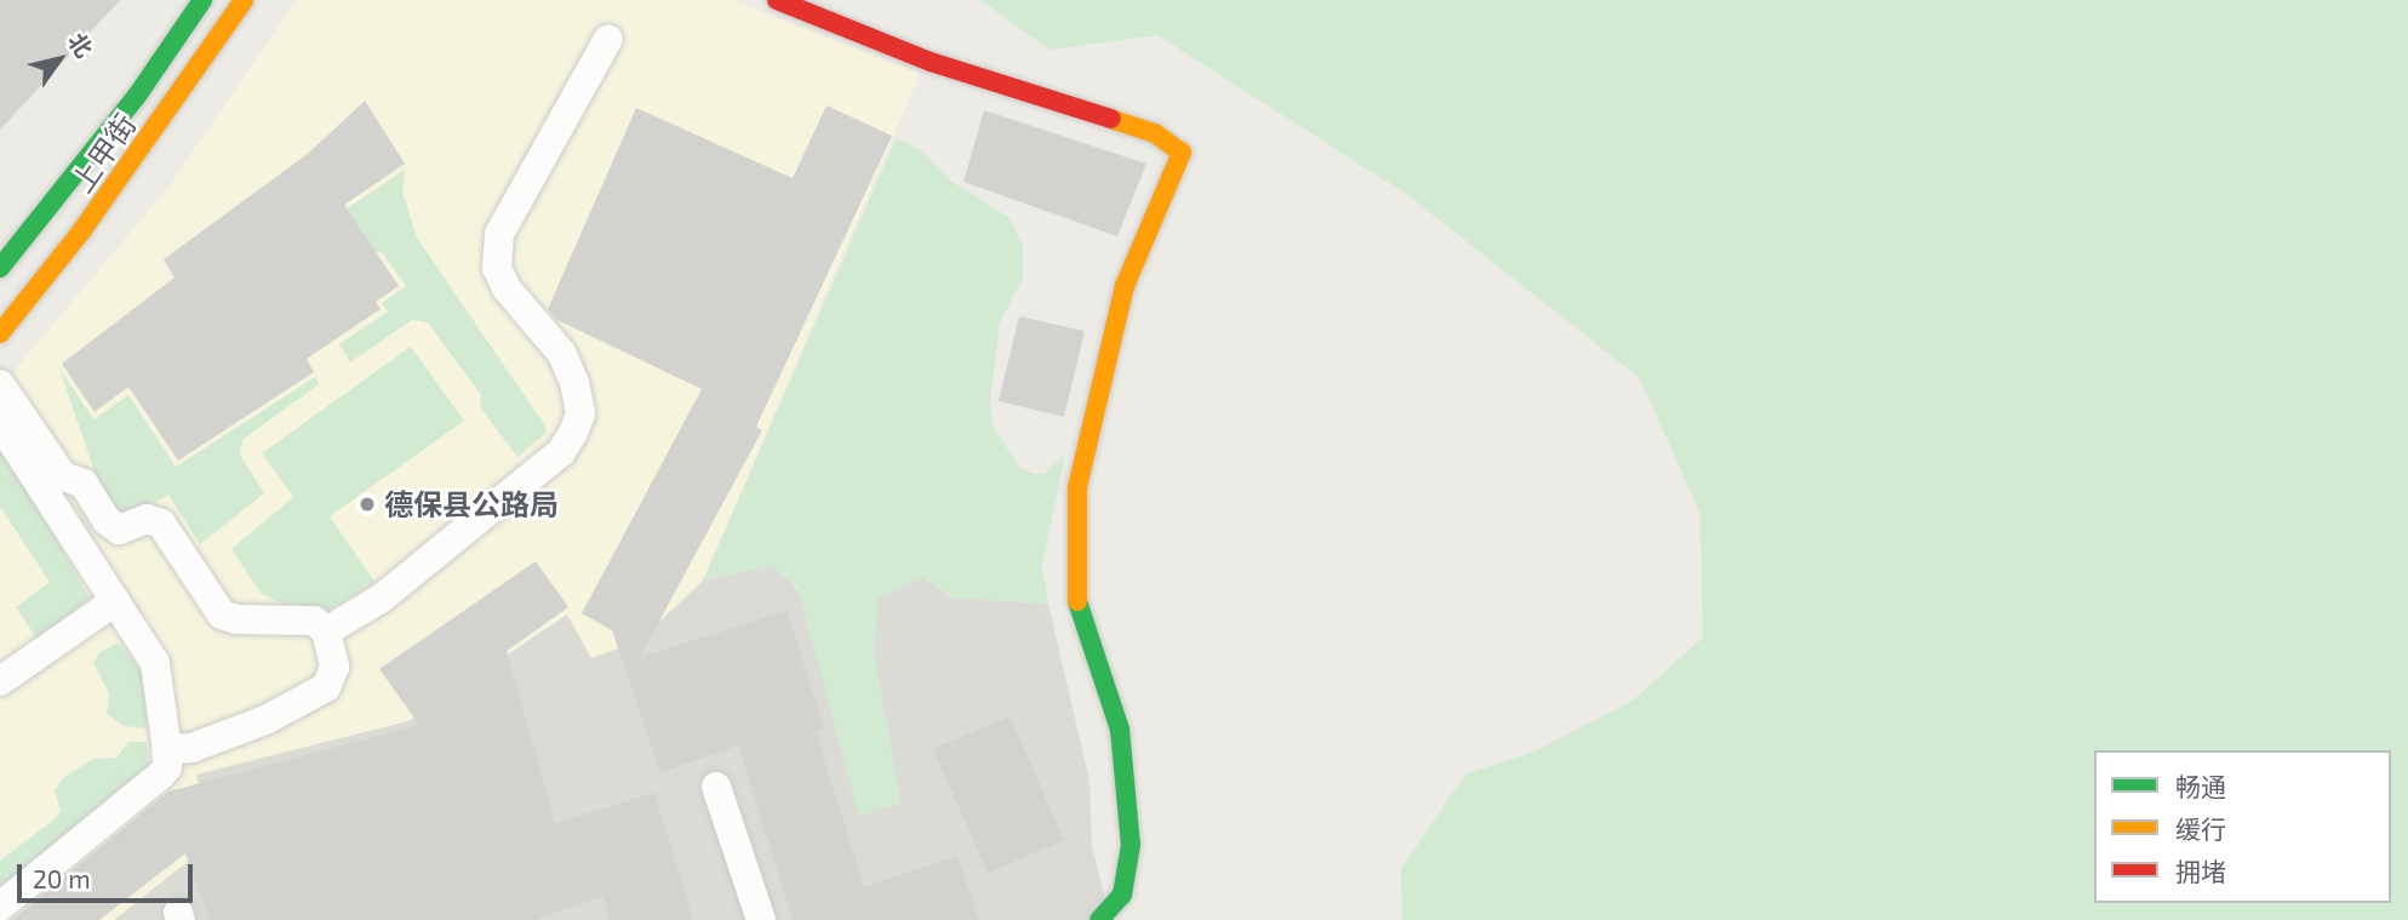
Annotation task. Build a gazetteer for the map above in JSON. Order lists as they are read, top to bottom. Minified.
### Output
{"streets":{"street":["上甲街"]},"places":["德保县公路局"],"legend":["畅通","缓行","拥堵"],"scale_bar":"20 m","north":"top right"}
